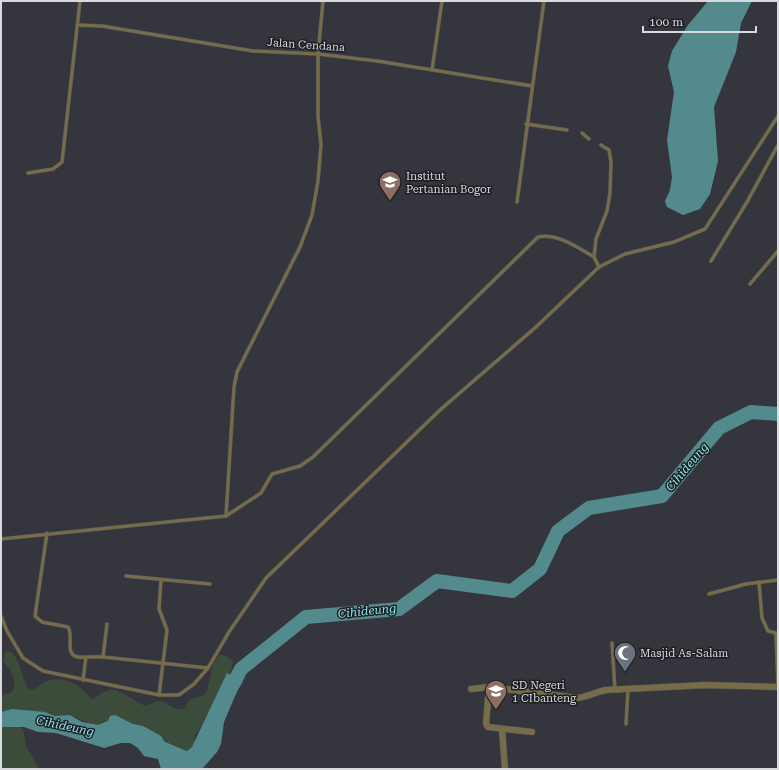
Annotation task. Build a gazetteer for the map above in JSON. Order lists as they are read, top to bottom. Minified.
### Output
{"streets":{"lane":["Jalan Cendana"]},"water":["Cihideung"],"places":{"school or university":["Institut Pertanian Bogor","SD Negeri 1 CIbanteng"],"mosque":["Masjid As-Salam"]},"scale_bar":"100 m"}
